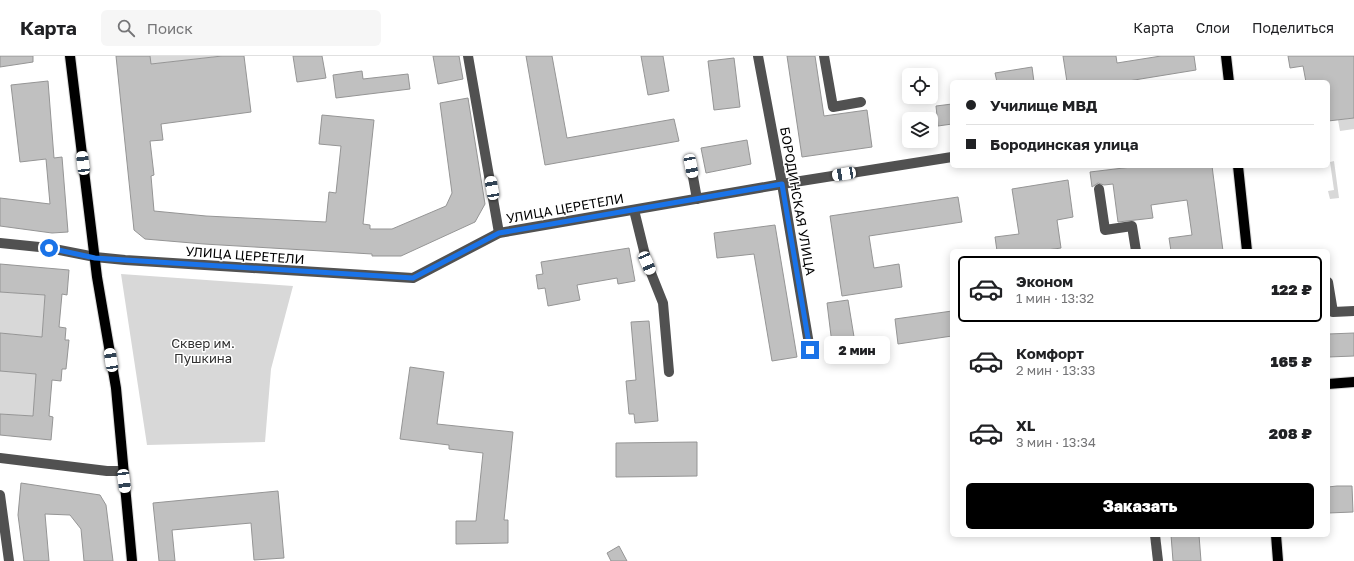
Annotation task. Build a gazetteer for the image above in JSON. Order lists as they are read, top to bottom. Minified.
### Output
{"streets":{"street":["БОРОДИНСКАЯ УЛИЦА","УЛИЦА ЦЕРЕТЕЛИ"]},"crossings":[["БОРОДИНСКАЯ УЛИЦА","УЛИЦА ЦЕРЕТЕЛИ"]],"parks":["Сквер им. Пушкина"],"page":{"header":"Карта","search":"Поиск","nav":["Карта","Слои","Поделиться"],"banner":["Училище МВД","Бородинская улица"],"list":[{"name":"Эконом","note":"1 мин · 13:32","value":"122 ₽"},{"name":"Комфорт","note":"2 мин · 13:33","value":"165 ₽"},{"name":"XL","note":"3 мин · 13:34","value":"208 ₽"}],"bubble":"2 мин","buttons":"Заказать"}}
